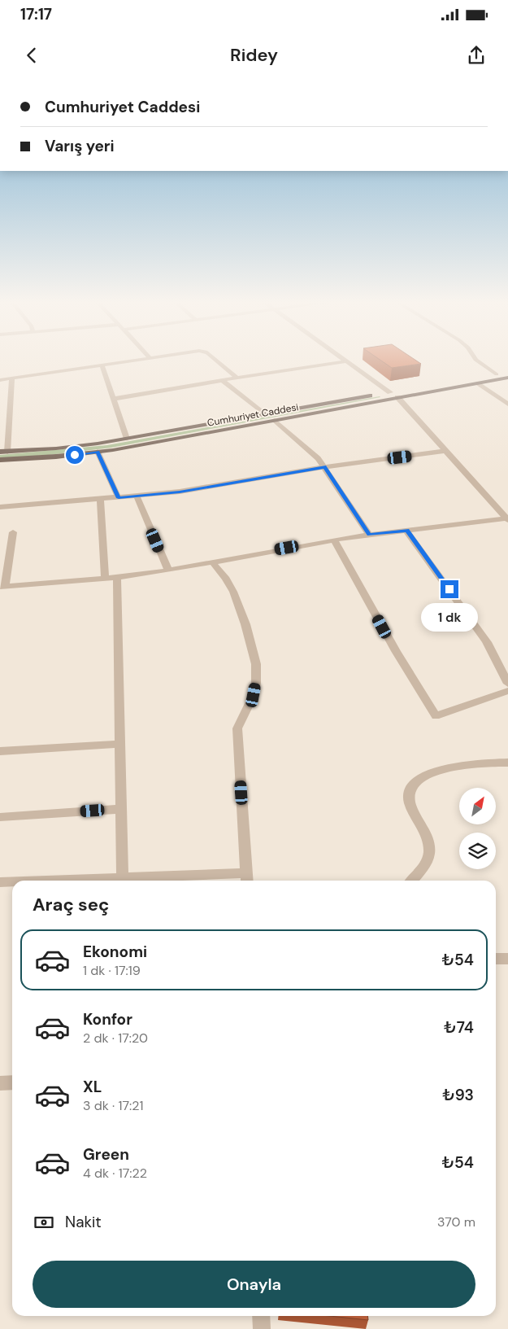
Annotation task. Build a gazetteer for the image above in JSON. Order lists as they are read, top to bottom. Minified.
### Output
{"streets":{"main road":["Cumhuriyet Caddesi"]},"north":"top right","page":{"status":"17:17","header":"Ridey","banner":["Cumhuriyet Caddesi","Varış yeri"],"bubble":"1 dk","heading":"Araç seç","list":[{"name":"Ekonomi","note":"1 dk · 17:19","value":"₺54"},{"name":"Konfor","note":"2 dk · 17:20","value":"₺74"},{"name":"XL","note":"3 dk · 17:21","value":"₺93"},{"name":"Green","note":"4 dk · 17:22","value":"₺54"}],"pay":["Nakit","370 m"],"buttons":"Onayla"}}
